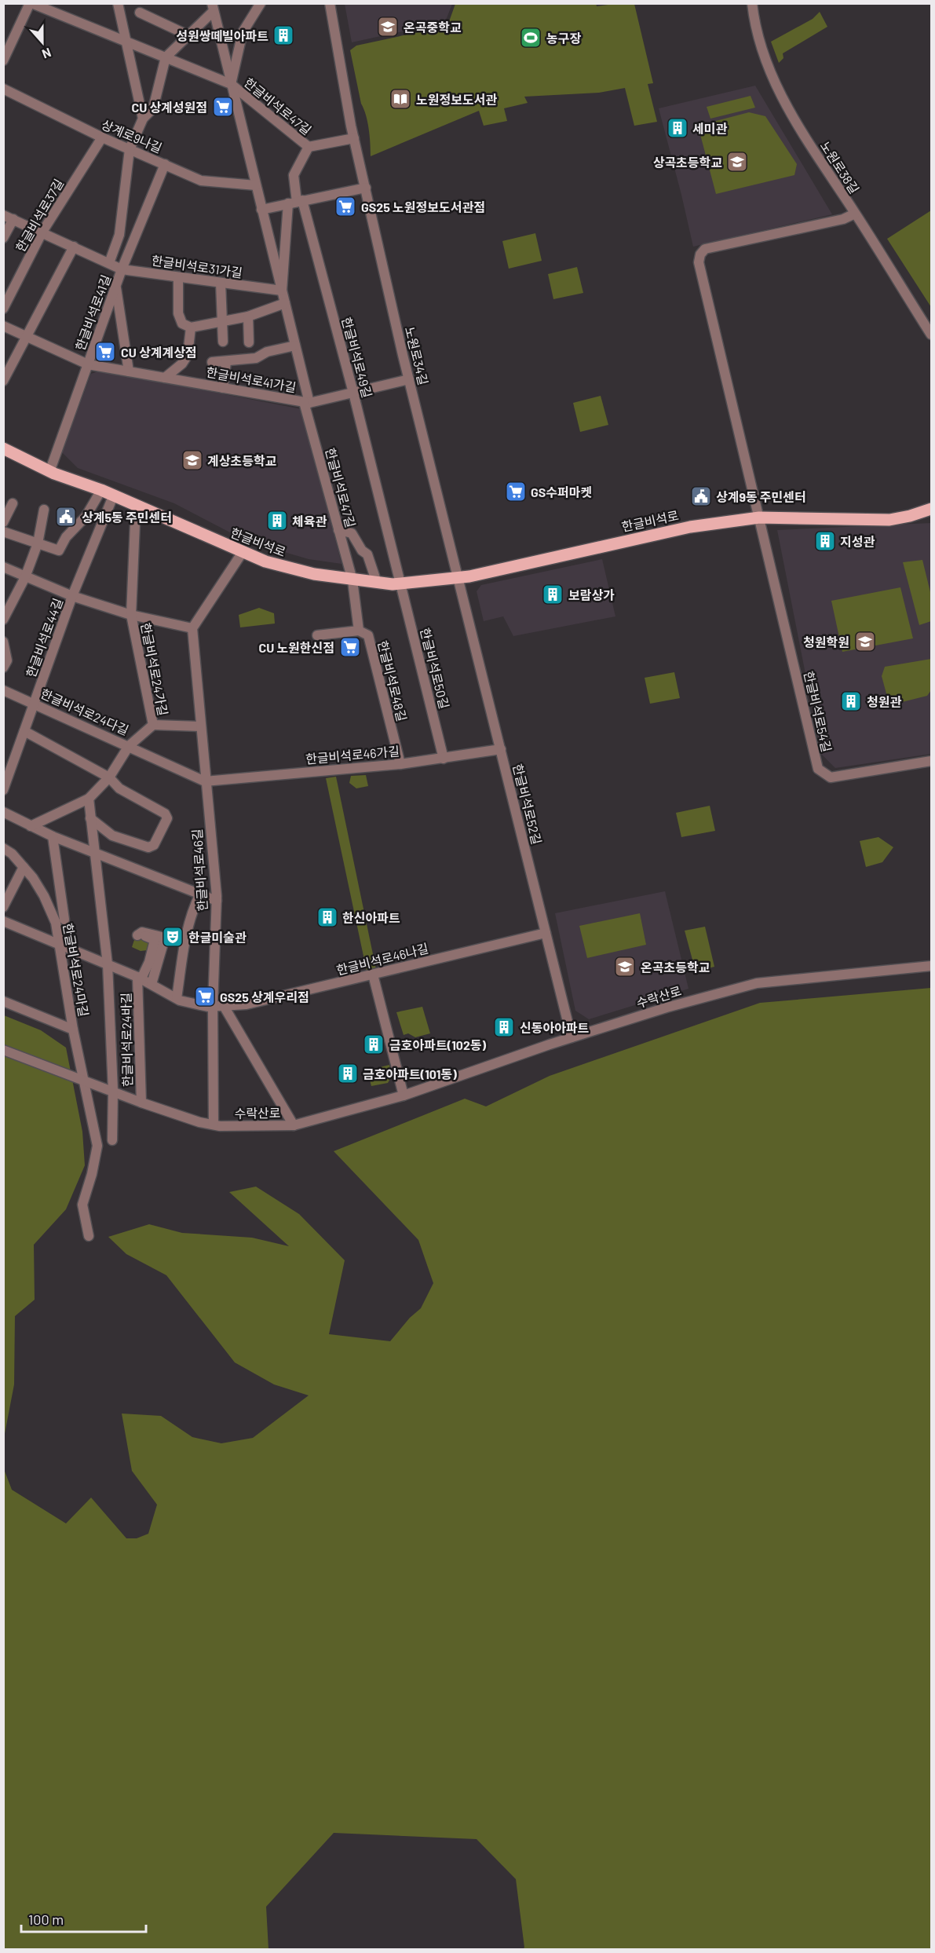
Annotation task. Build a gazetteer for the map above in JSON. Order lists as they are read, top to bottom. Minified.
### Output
{"streets":{"main road":["한글비석로"],"street":["한글비석로47길","상계로9나길","노원로38길","한글비석로37길","한글비석로31가길","한글비석로41길","노원로34길","한글비석로49길","한글비석로41가길","한글비석로44길","한글비석로50길","한글비석로24가길","한글비석로48길","한글비석로24다길","한글비석로54길","한글비석로46가길","한글비석로52길","한글비석로46길","한글비석로46나길","한글비석로24마길","수락산로","한글비석로24바길"]},"crossings":[["한글비석로47길","상계로9나길"],["한글비석로47길","한글비석로31가길"],["한글비석로47길","한글비석로49길"],["한글비석로47길","한글비석로41가길"],["한글비석로47길","한글비석로"],["한글비석로47길","한글비석로48길"],["상계로9나길","한글비석로37길"],["상계로9나길","한글비석로41길"],["노원로38길","한글비석로54길"],["한글비석로37길","한글비석로31가길"],["한글비석로31가길","한글비석로41길"],["한글비석로41길","한글비석로41가길"],["한글비석로41길","한글비석로"],["노원로34길","한글비석로41가길"],["노원로34길","한글비석로"],["노원로34길","한글비석로52길"],["한글비석로49길","한글비석로41가길"],["한글비석로49길","한글비석로"],["한글비석로49길","한글비석로50길"],["한글비석로","한글비석로44길"],["한글비석로","한글비석로50길"],["한글비석로","한글비석로48길"],["한글비석로","한글비석로54길"],["한글비석로","한글비석로52길"],["한글비석로44길","한글비석로24가길"],["한글비석로44길","한글비석로24다길"],["한글비석로50길","한글비석로46가길"],["한글비석로24가길","한글비석로24다길"],["한글비석로24가길","한글비석로46길"],["한글비석로48길","한글비석로46가길"],["한글비석로24다길","한글비석로46가길"],["한글비석로24다길","한글비석로46길"],["한글비석로46가길","한글비석로52길"],["한글비석로46가길","한글비석로46길"],["한글비석로52길","한글비석로46나길"],["한글비석로52길","수락산로"],["한글비석로46길","한글비석로46나길"],["한글비석로46길","수락산로"],["한글비석로46길","한글비석로24바길"],["한글비석로46나길","한글비석로24바길"],["한글비석로24마길","수락산로"],["한글비석로24마길","한글비석로24바길"],["수락산로","한글비석로24바길"]],"places":{"school or university":["온곡중학교","상곡초등학교","계상초등학교","청원학원","온곡초등학교"],"building":["성원쌍떼빌아파트","세미관","체육관","지성관","보람상가","청원관","한신아파트","신동아아파트","금호아파트(102동)","금호아파트(101동)"],"sports":["농구장"],"library":["노원정보도서관"],"supermarket":["CU 상계성원점","GS25 노원정보도서관점","CU 상계계상점","GS수퍼마켓","CU 노원한신점","GS25 상계우리점"],"public building":["상계9동 주민센터","상계5동 주민센터"],"theatre":["한글미술관"]},"scale_bar":"100 m","north":"bottom"}
